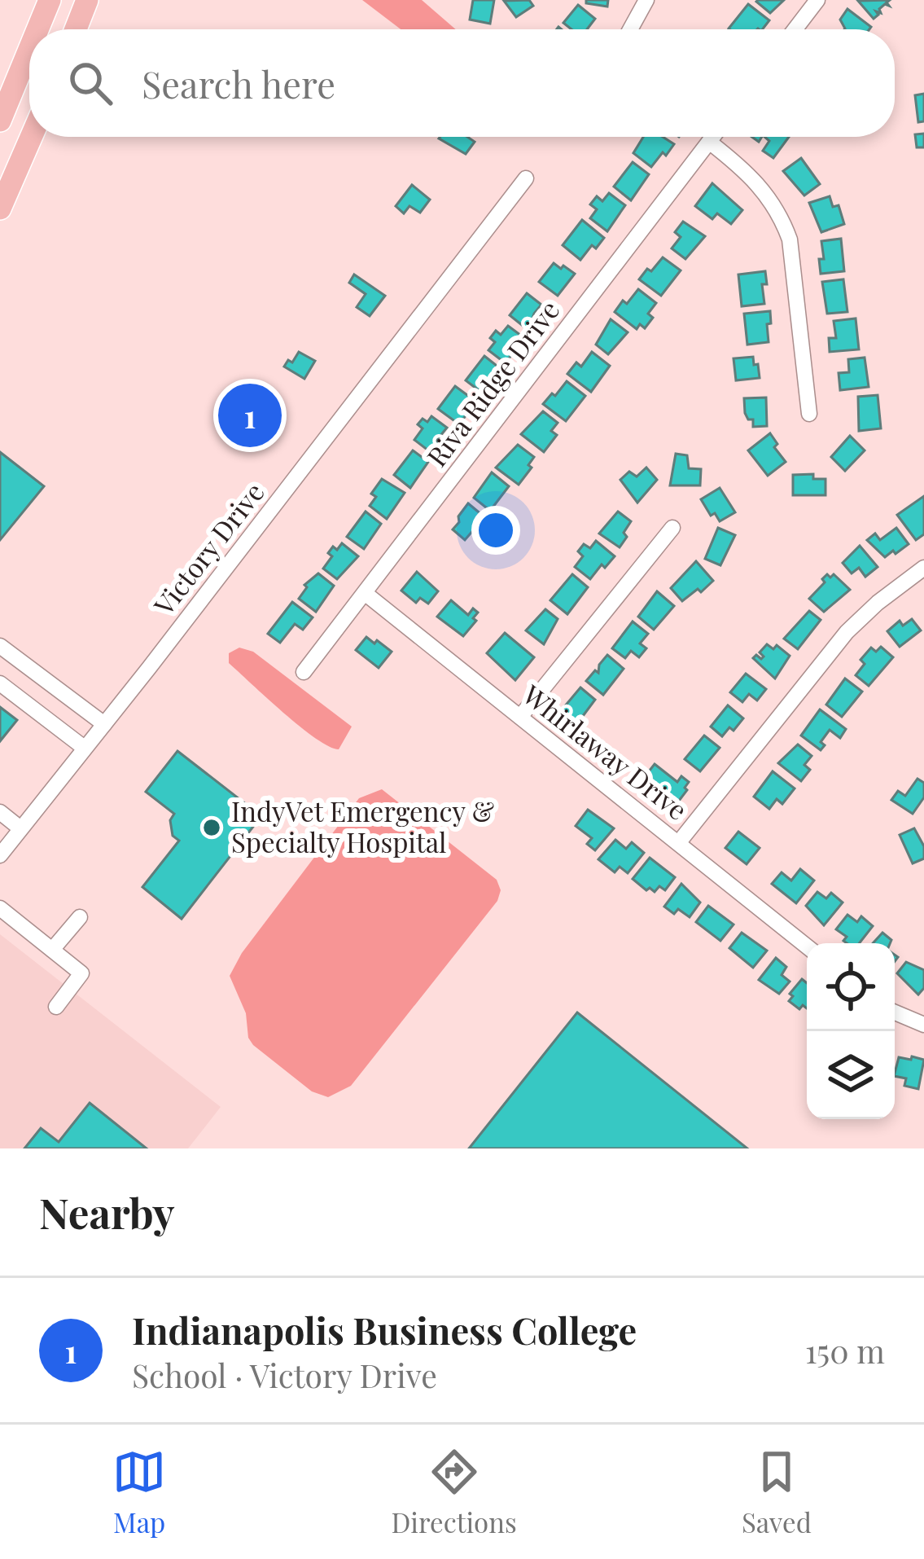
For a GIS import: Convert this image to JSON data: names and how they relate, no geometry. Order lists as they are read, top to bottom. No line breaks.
{"streets":{"street":["Riva Ridge Drive","Victory Drive","Whirlaway Drive"]},"crossings":[["Riva Ridge Drive","Whirlaway Drive"]],"places":["IndyVet Emergency & Specialty Hospital"],"page":{"search":"Search here","pins":"1","heading":"Nearby","list":[{"mark":"1","name":"Indianapolis Business College","note":"School · Victory Drive","value":"150 m"}],"nav":["Map","Directions","Saved"]}}
